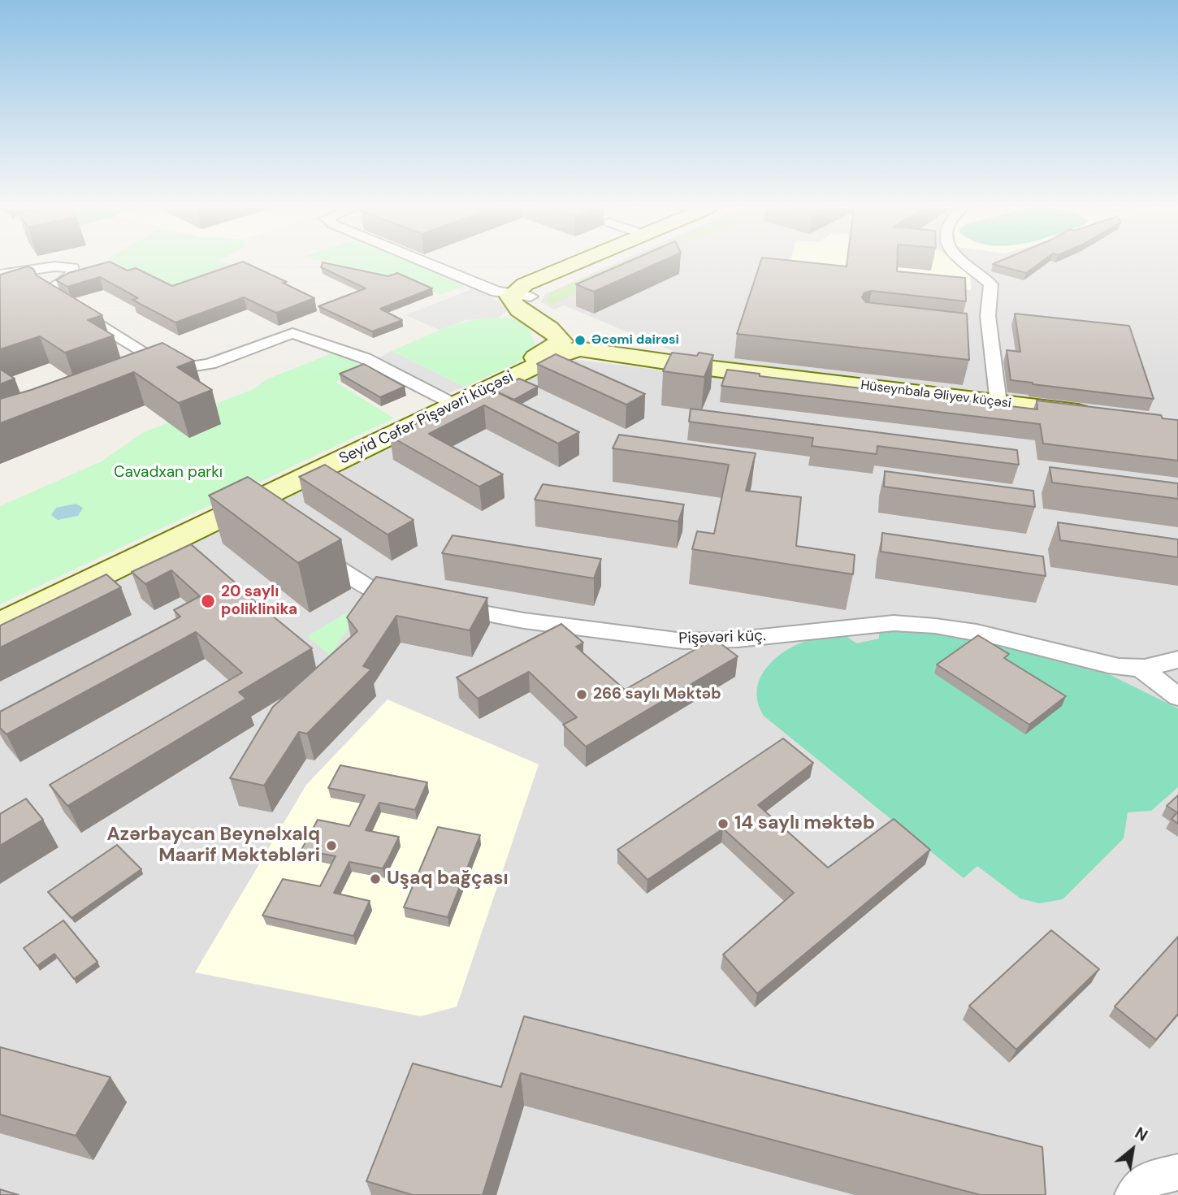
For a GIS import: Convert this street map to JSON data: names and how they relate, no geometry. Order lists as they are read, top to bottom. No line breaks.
{"streets":{"street":["Hüseynbala Əliyev küçəsi","Seyid Cəfər Pişəvəri küçəsi","Pişəvəri küç."]},"crossings":[["Hüseynbala Əliyev küçəsi","Seyid Cəfər Pişəvəri küçəsi"]],"parks":["Cavadxan parkı"],"places":["Əcəmi dairəsi","20 saylı poliklinika","266 saylı Məktəb","14 saylı məktəb","Azərbaycan Beynəlxalq Maarif Məktəbləri","Uşaq bağçası"],"north":"top right"}
